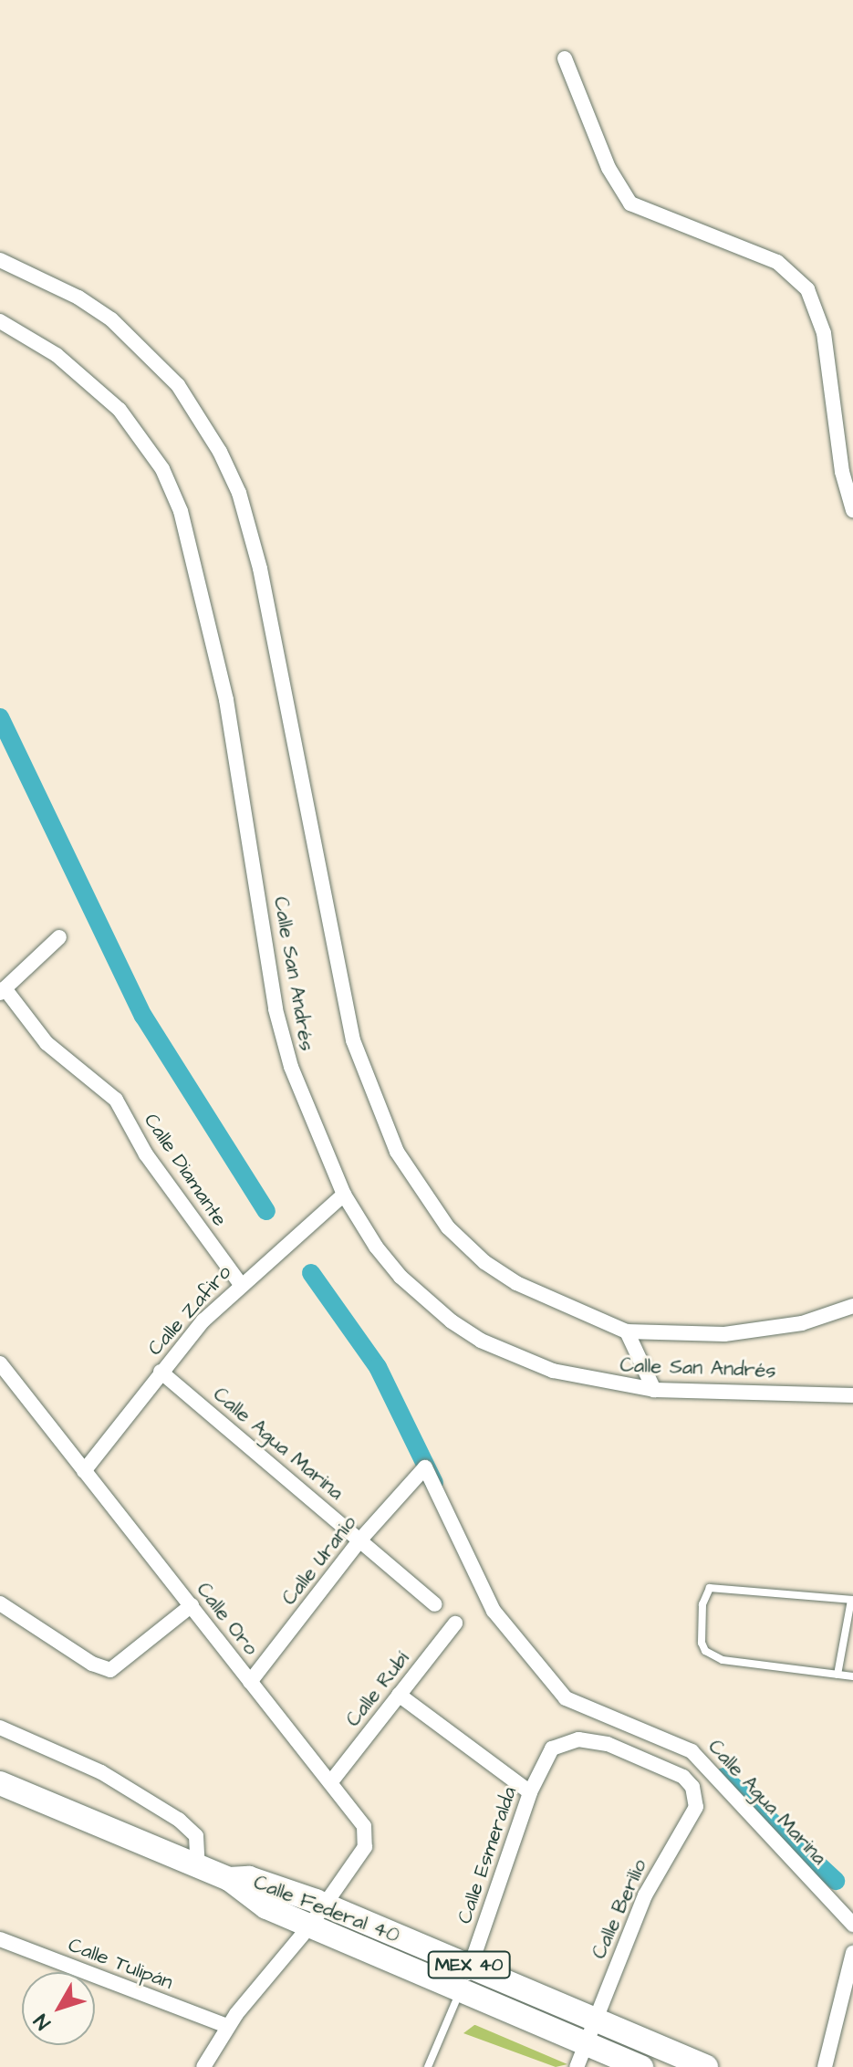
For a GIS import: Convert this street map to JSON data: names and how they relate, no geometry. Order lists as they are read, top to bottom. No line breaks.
{"streets":{"main road":["Calle Federal 40","MEX 40"],"street":["Calle San Andrés","Calle Diamante","Calle Zafiro","Calle Agua Marina","Calle Uranio","Calle Oro","Calle Rubí","Calle Esmeralda","Calle Berilio","Calle Tulipán"]},"crossings":[["Calle San Andrés","Calle Zafiro"],["Calle Diamante","Calle Zafiro"],["Calle Zafiro","Calle Agua Marina"],["Calle Zafiro","Calle Oro"],["Calle Agua Marina","Calle Uranio"],["Calle Uranio","Calle Oro"],["Calle Oro","Calle Rubí"],["Calle Oro","Calle Federal 40"],["Calle Esmeralda","Calle Federal 40"],["Calle Esmeralda","Calle Berilio"],["Calle Federal 40","Calle Berilio"]],"north":"bottom left"}
